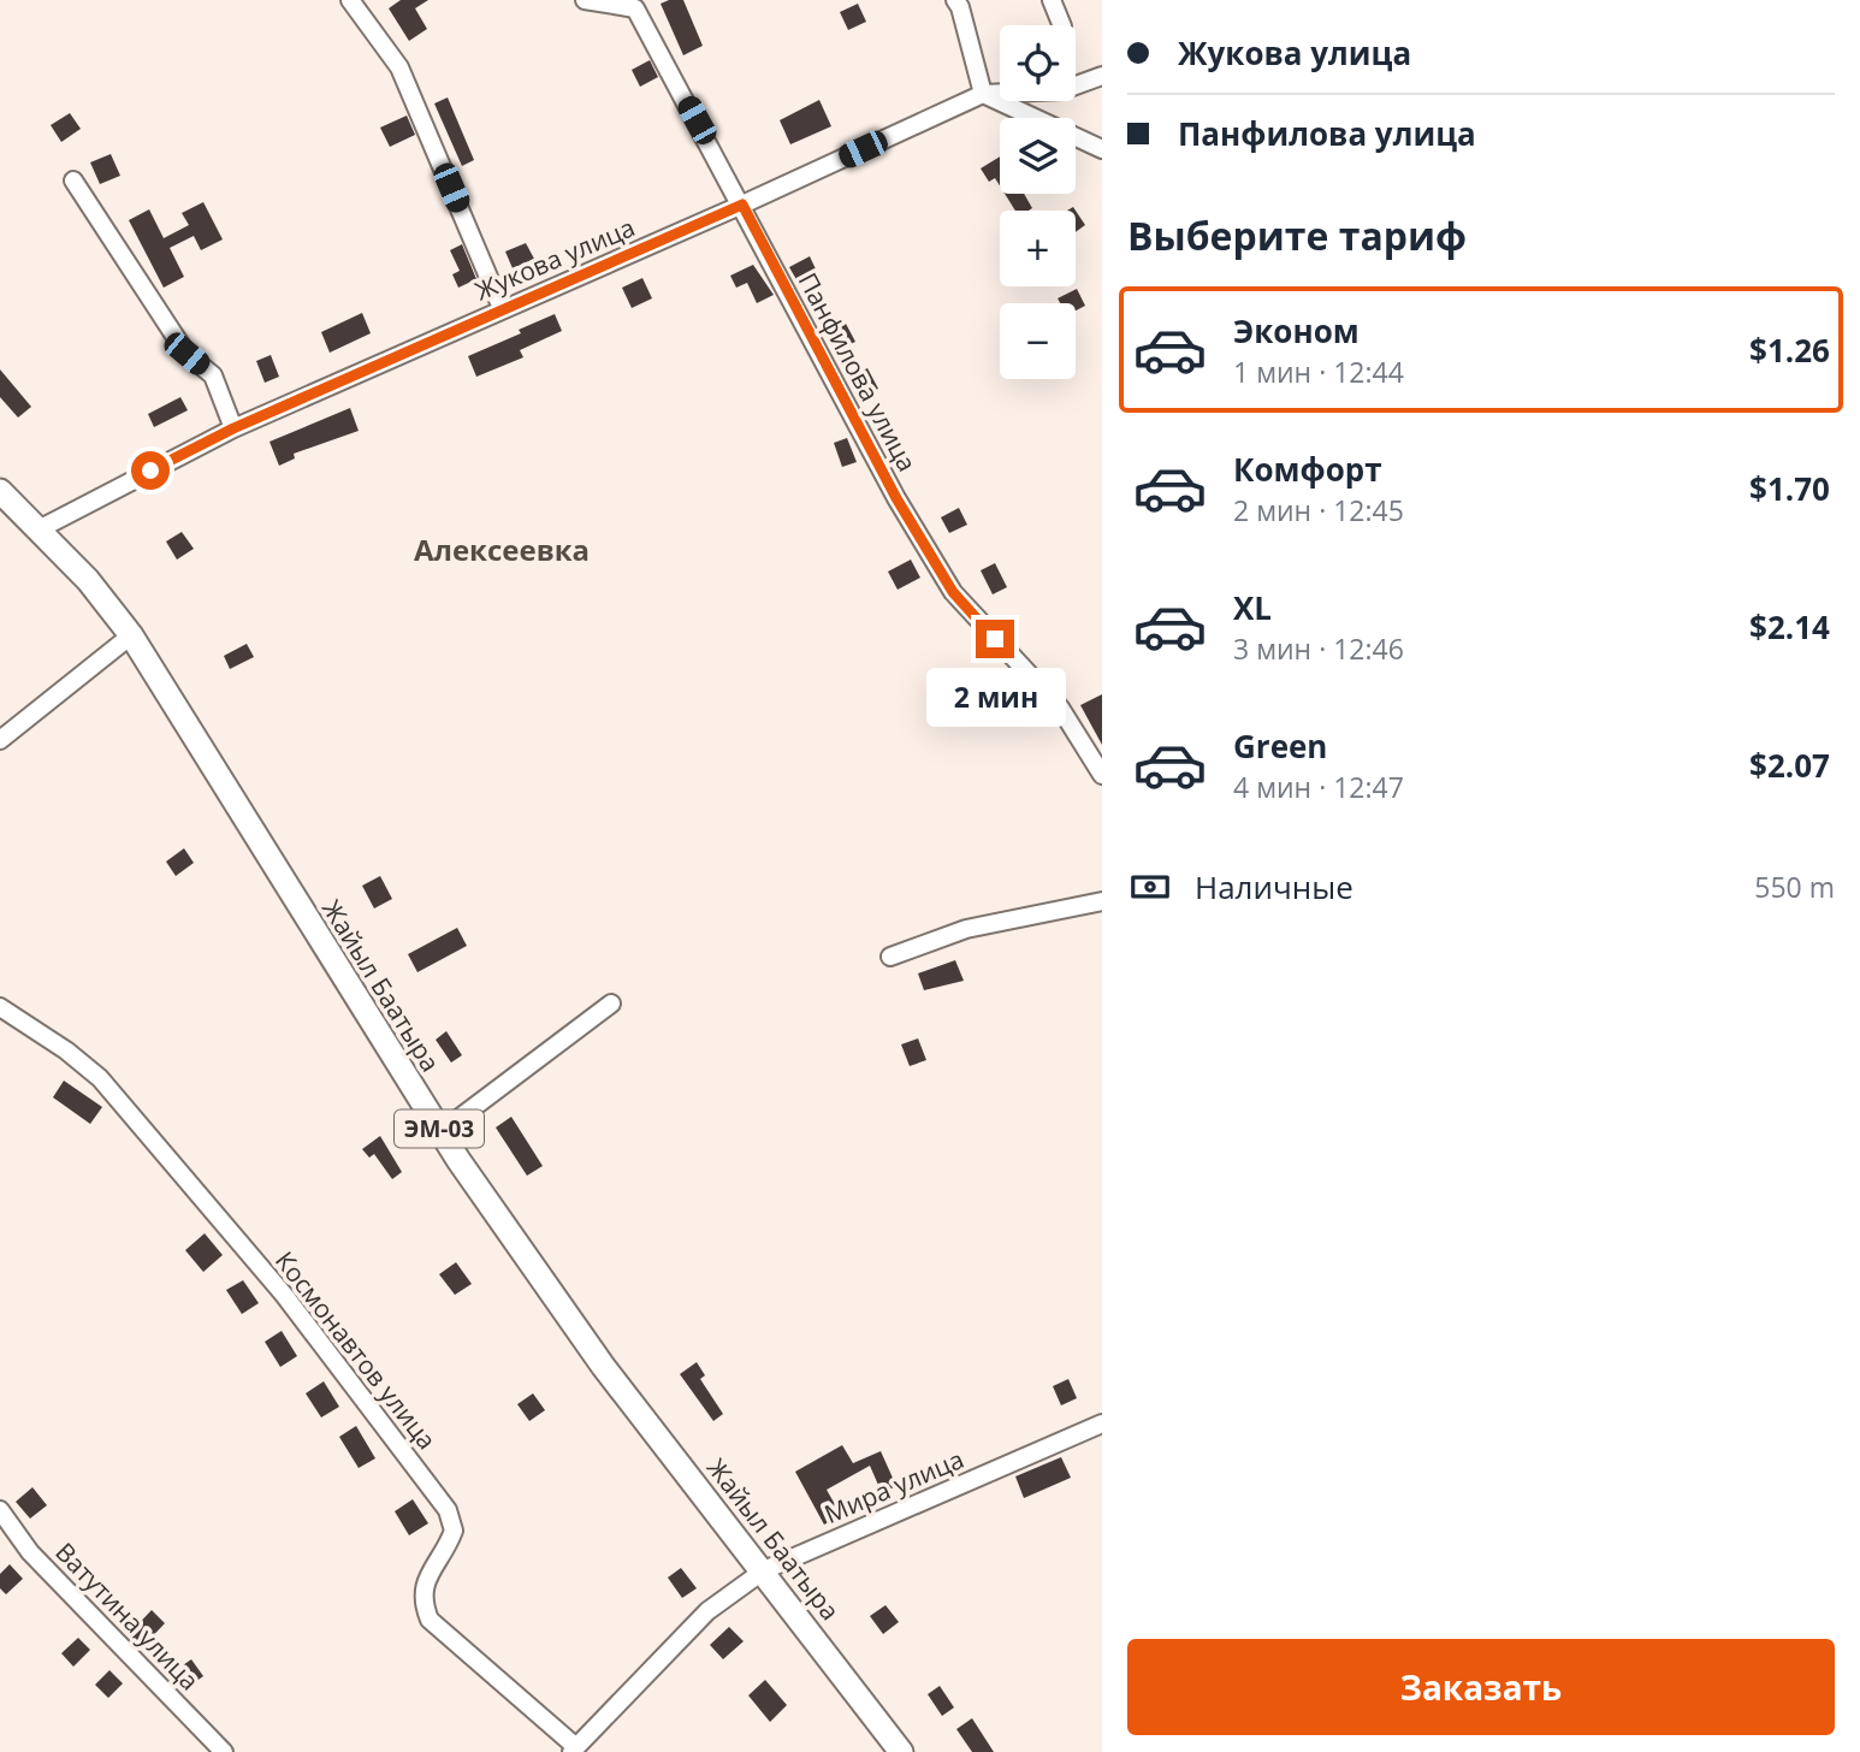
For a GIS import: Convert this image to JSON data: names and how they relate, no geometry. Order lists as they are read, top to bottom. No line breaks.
{"streets":{"highway":["Жайыл Баатыра","ЭМ-03"],"street":["Жукова улица","Панфилова улица","Космонавтов улица","Мира улица","Ватутина улица"]},"crossings":[["Жукова улица","Панфилова улица"],["Жукова улица","Жайыл Баатыра"],["Жайыл Баатыра","Мира улица"],["Космонавтов улица","Мира улица"]],"districts":["Алексеевка"],"page":{"banner":["Жукова улица","Панфилова улица"],"map_buttons":["+","−"],"heading":"Выберите тариф","list":[{"name":"Эконом","note":"1 мин · 12:44","value":"$1.26"},{"name":"Комфорт","note":"2 мин · 12:45","value":"$1.70"},{"name":"XL","note":"3 мин · 12:46","value":"$2.14"},{"name":"Green","note":"4 мин · 12:47","value":"$2.07"}],"bubble":"2 мин","pay":["Наличные","550 m"],"buttons":"Заказать"}}
